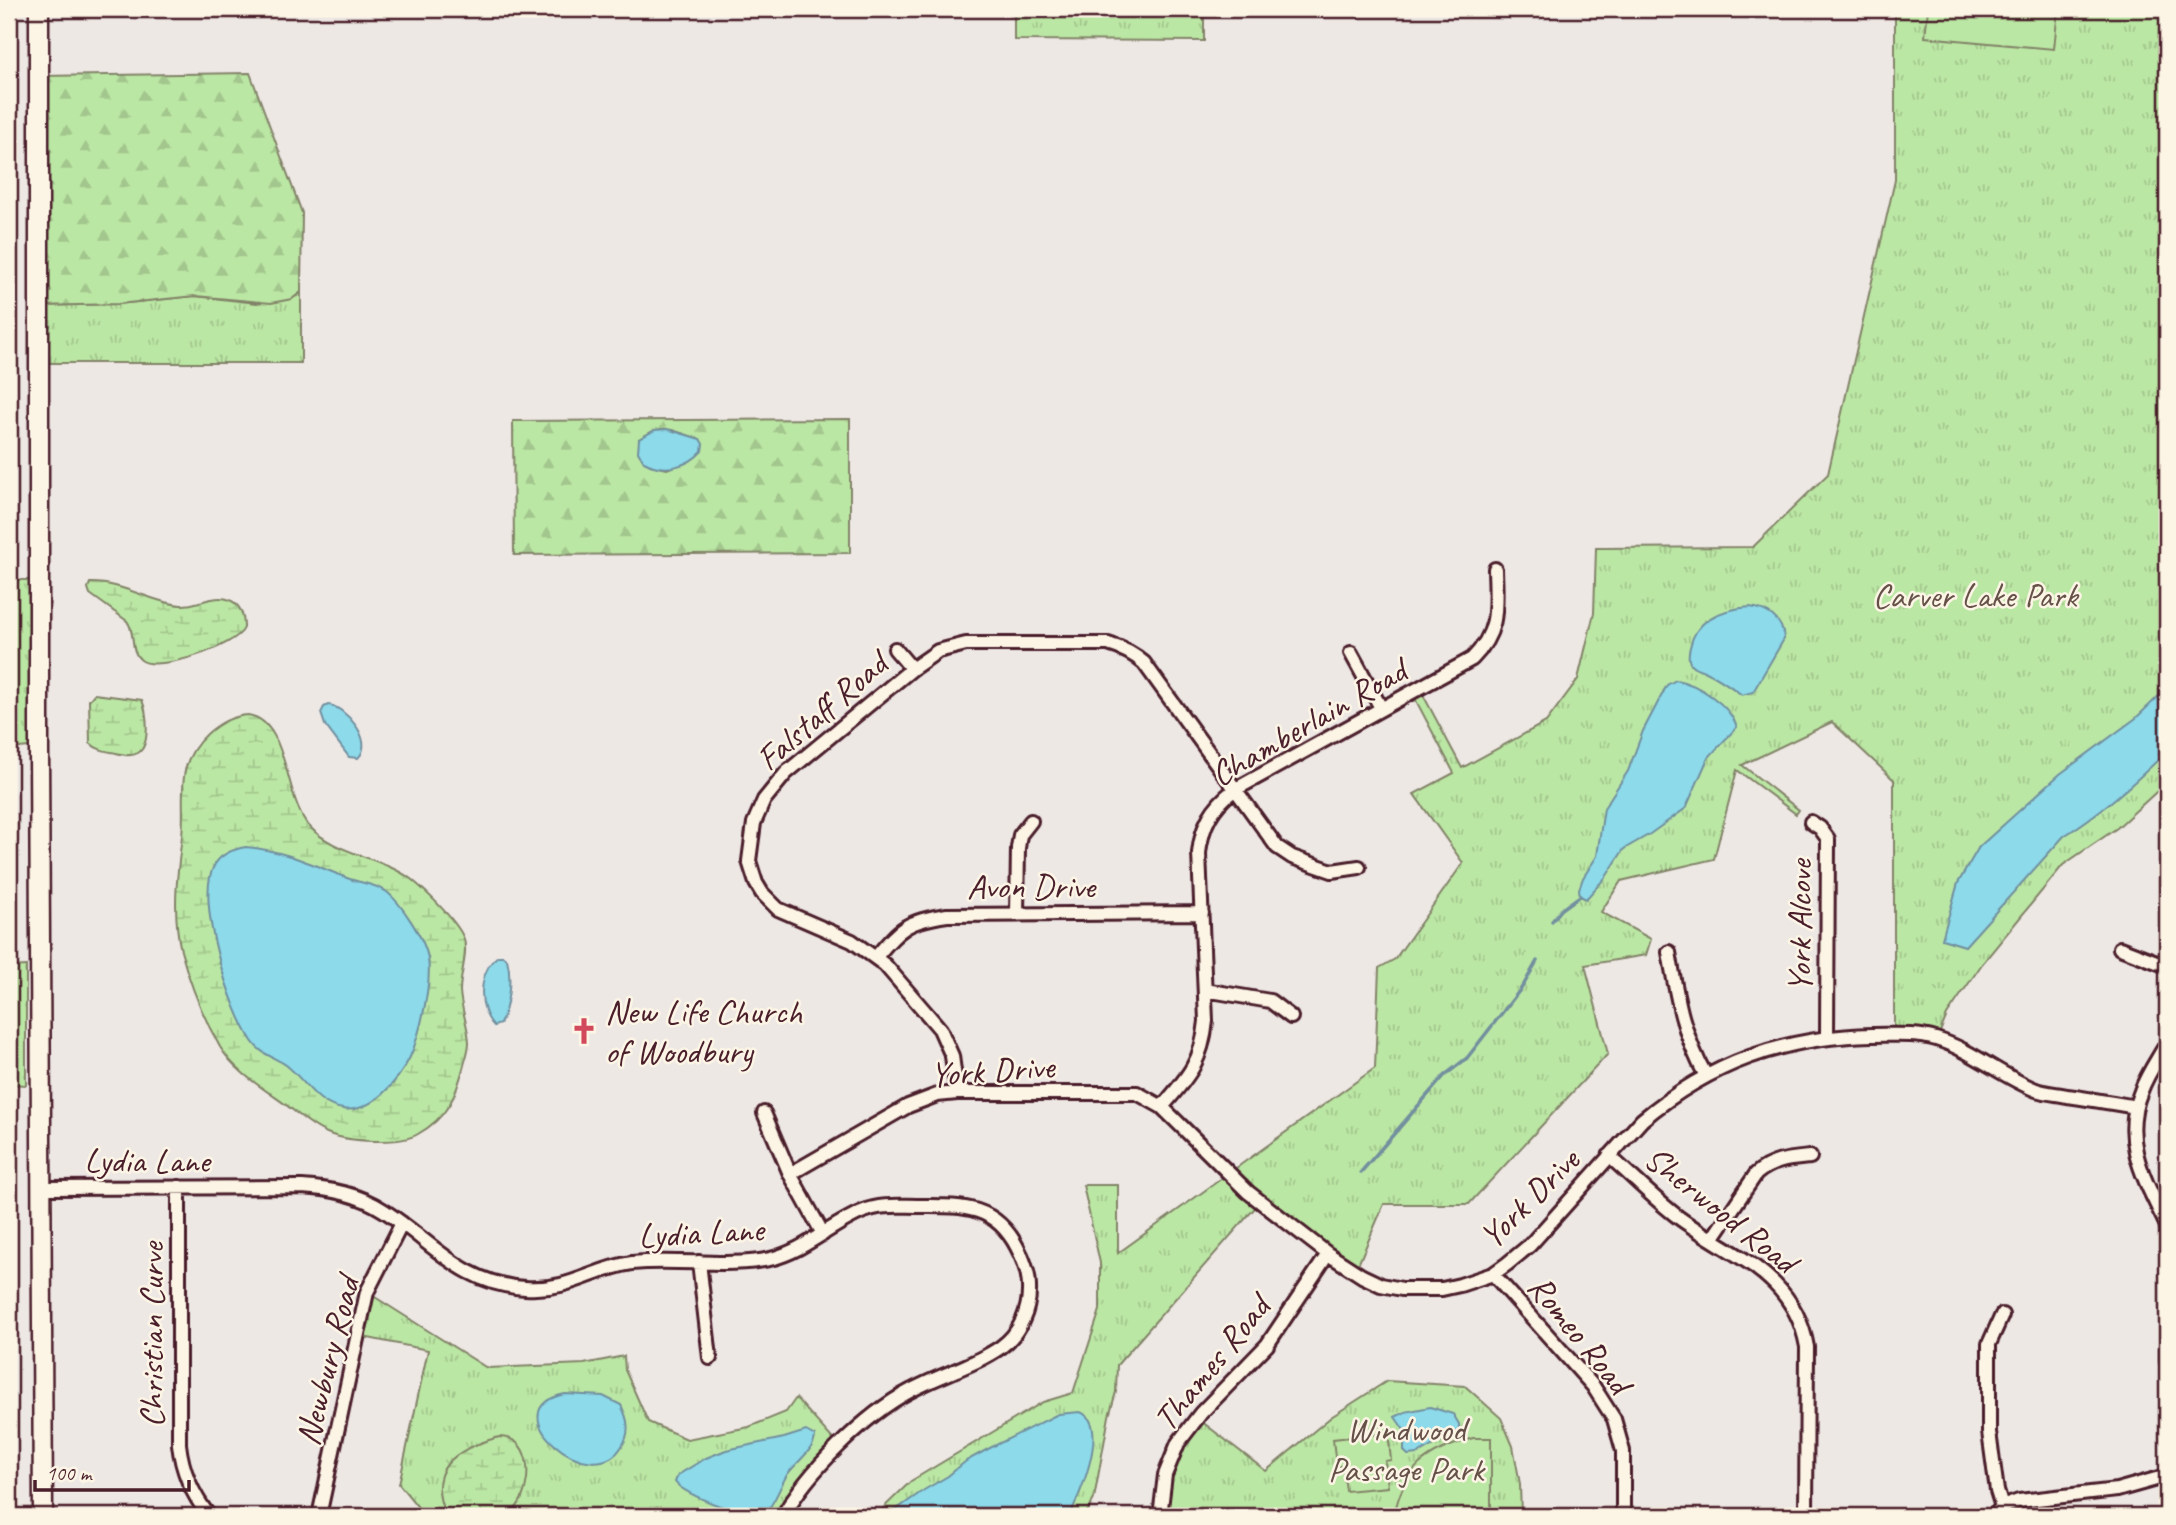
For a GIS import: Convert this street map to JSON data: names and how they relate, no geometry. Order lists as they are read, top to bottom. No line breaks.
{"streets":{"street":["Falstaff Road","Chamberlain Road","Avon Drive","York Alcove","York Drive","Lydia Lane","Sherwood Road","Romeo Road","Christian Curve","Newbury Road","Thames Road"]},"crossings":[["Falstaff Road","Chamberlain Road"],["Falstaff Road","Avon Drive"],["Falstaff Road","York Drive"],["Chamberlain Road","Avon Drive"],["Chamberlain Road","York Drive"],["York Alcove","York Drive"],["York Drive","Sherwood Road"],["York Drive","Romeo Road"],["York Drive","Thames Road"],["Lydia Lane","Christian Curve"],["Lydia Lane","Newbury Road"]],"parks":["Carver Lake Park","Windwood Passage Park"],"places":{"church":["New Life Church of Woodbury"]},"scale_bar":"100 m"}
